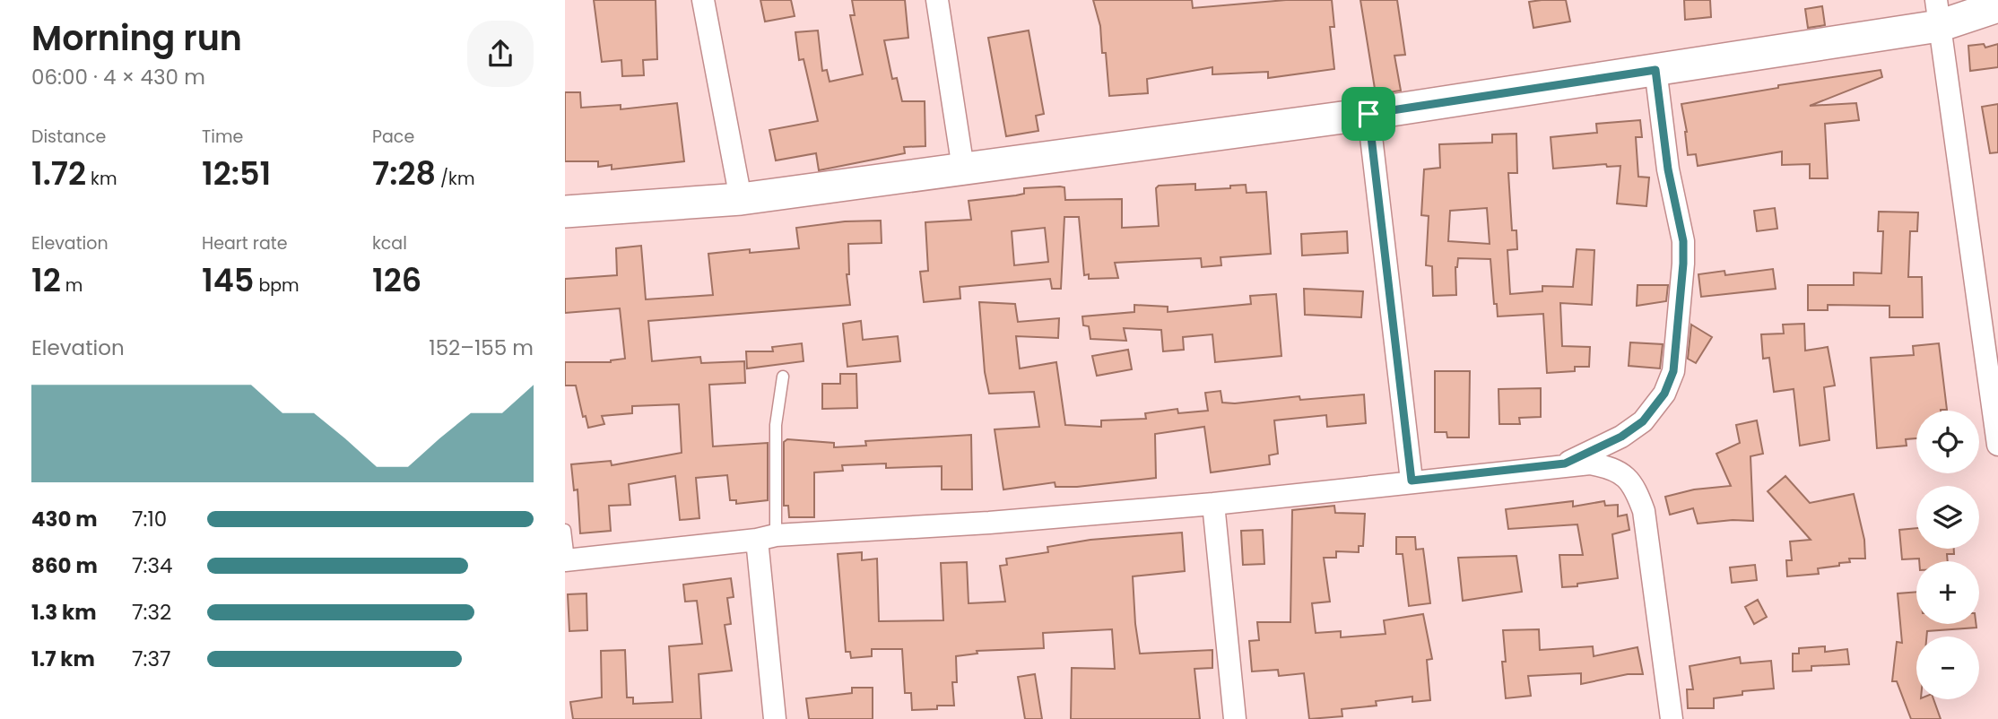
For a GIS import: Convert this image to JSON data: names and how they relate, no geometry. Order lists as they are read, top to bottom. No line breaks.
{"page":{"heading":["Morning run","06:00 · 4 × 430 m"],"stats":[["Distance","1.72 km"],["Time","12:51"],["Pace","7:28 /km"],["Elevation","12 m"],["Heart rate","145 bpm"],["kcal","126"]],"chart":["Elevation","152–155 m"],"map_buttons":["+","−"],"list":[{"name":"430 m","note":"7:10"},{"name":"860 m","note":"7:34"},{"name":"1.3 km","note":"7:32"},{"name":"1.7 km","note":"7:37"}]}}
